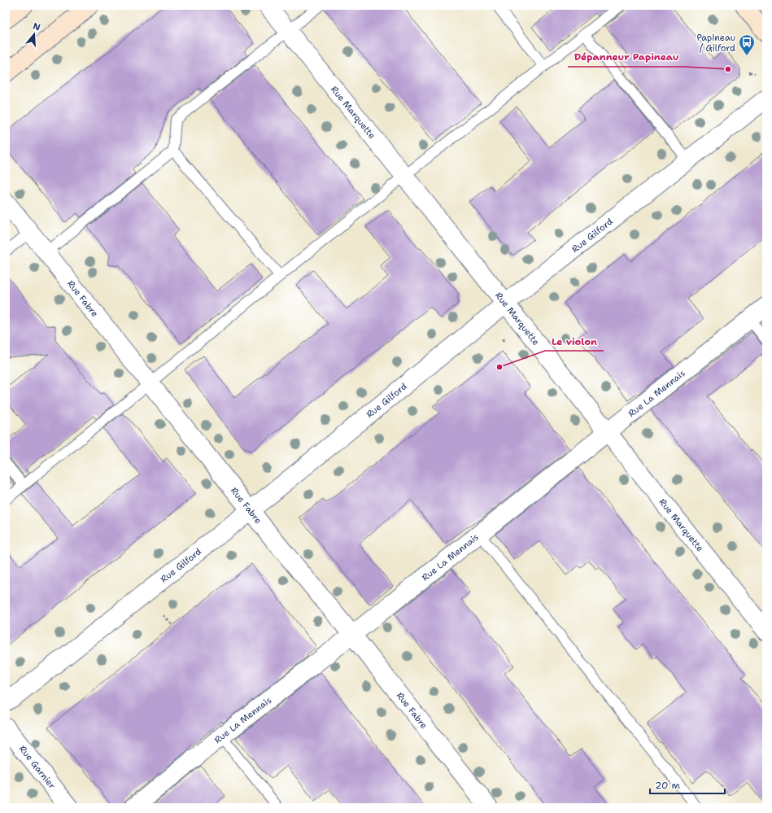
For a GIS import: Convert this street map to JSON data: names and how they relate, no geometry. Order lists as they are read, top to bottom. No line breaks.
{"streets":{"street":["Rue Marquette","Rue Gilford","Rue Fabre","Rue La Mennais","Rue Garnier"]},"crossings":[["Rue Marquette","Rue Gilford"],["Rue Marquette","Rue La Mennais"],["Rue Gilford","Rue Fabre"],["Rue Fabre","Rue La Mennais"]],"places":{"bus stop":["Papineau / Gilford"],"other":["Dépanneur Papineau","Le violon"]},"scale_bar":"20 m","north":"top"}
